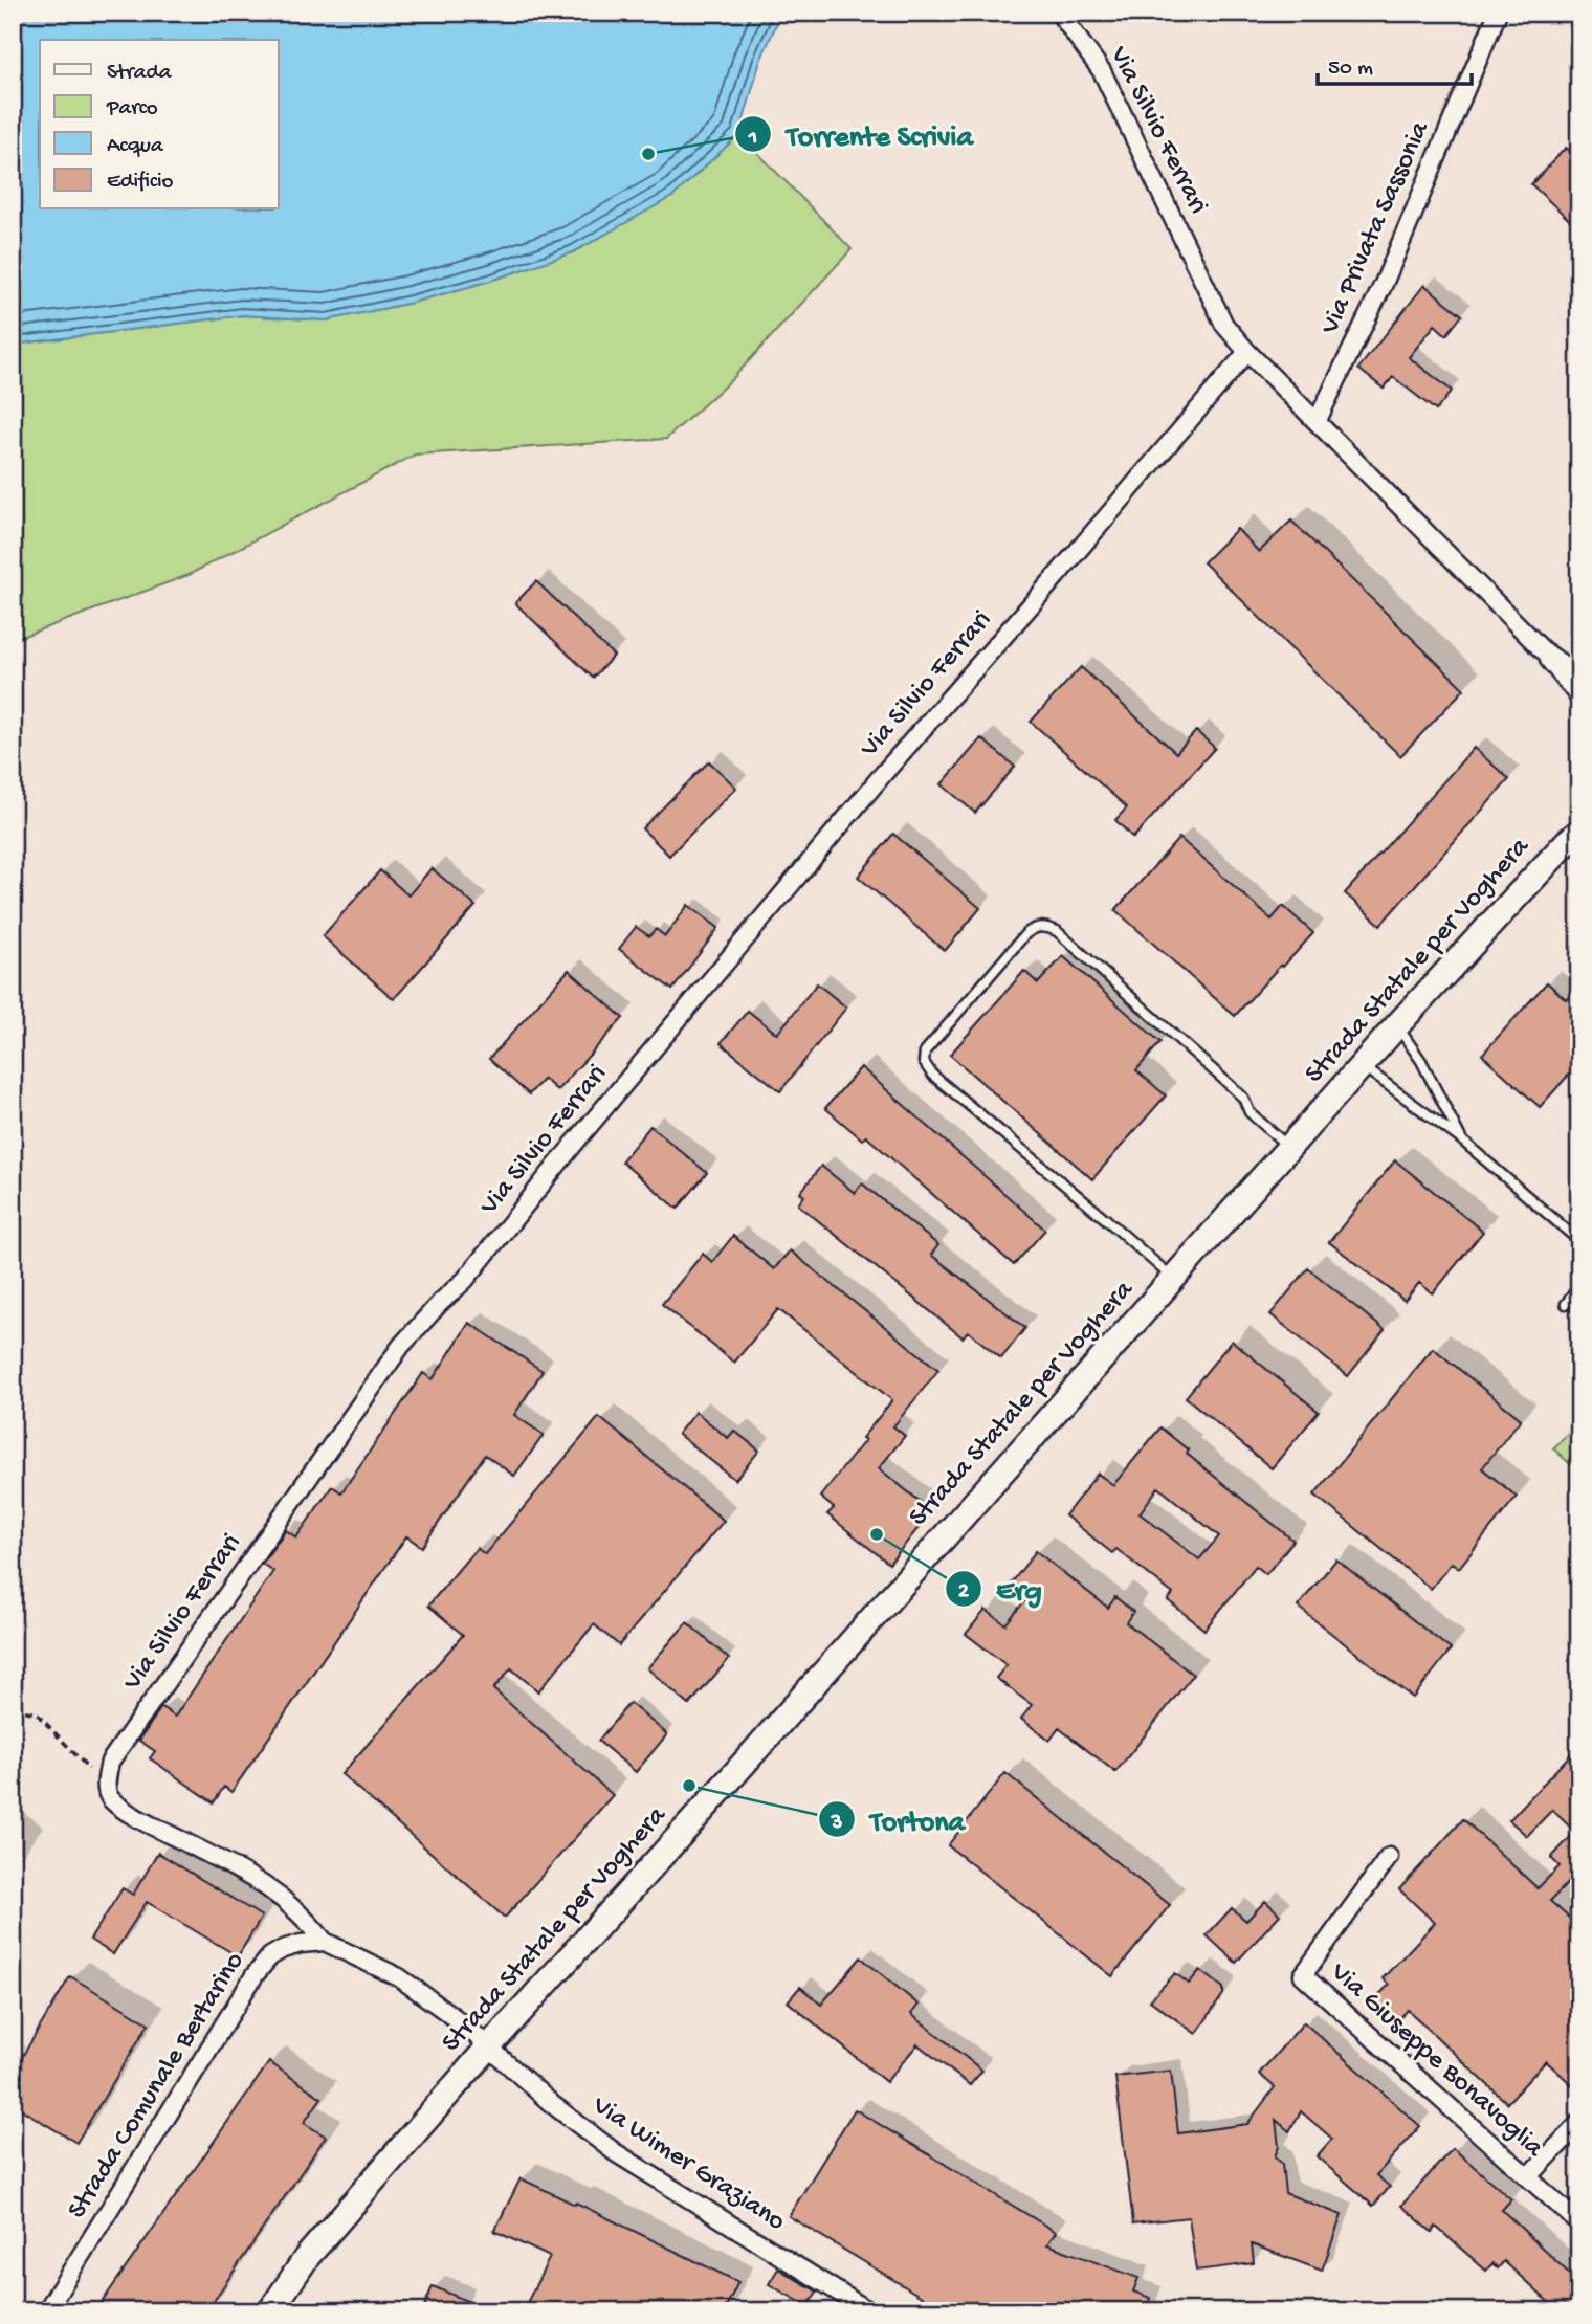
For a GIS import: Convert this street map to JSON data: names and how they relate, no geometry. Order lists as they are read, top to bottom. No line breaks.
{"streets":{"main road":["Strada Statale per Voghera"],"street":["Via Silvio Ferrari","Via Privata Sassonia","Via Giuseppe Bonavoglia","Strada Comunale Bertarino","Via Wimer Graziano"]},"crossings":[["Via Silvio Ferrari","Via Privata Sassonia"],["Strada Statale per Voghera","Via Wimer Graziano"]],"places":["Torrente Scrivia","Erg","Tortona"],"legend":["Strada","Parco","Acqua","Edificio"],"scale_bar":"50 m"}
